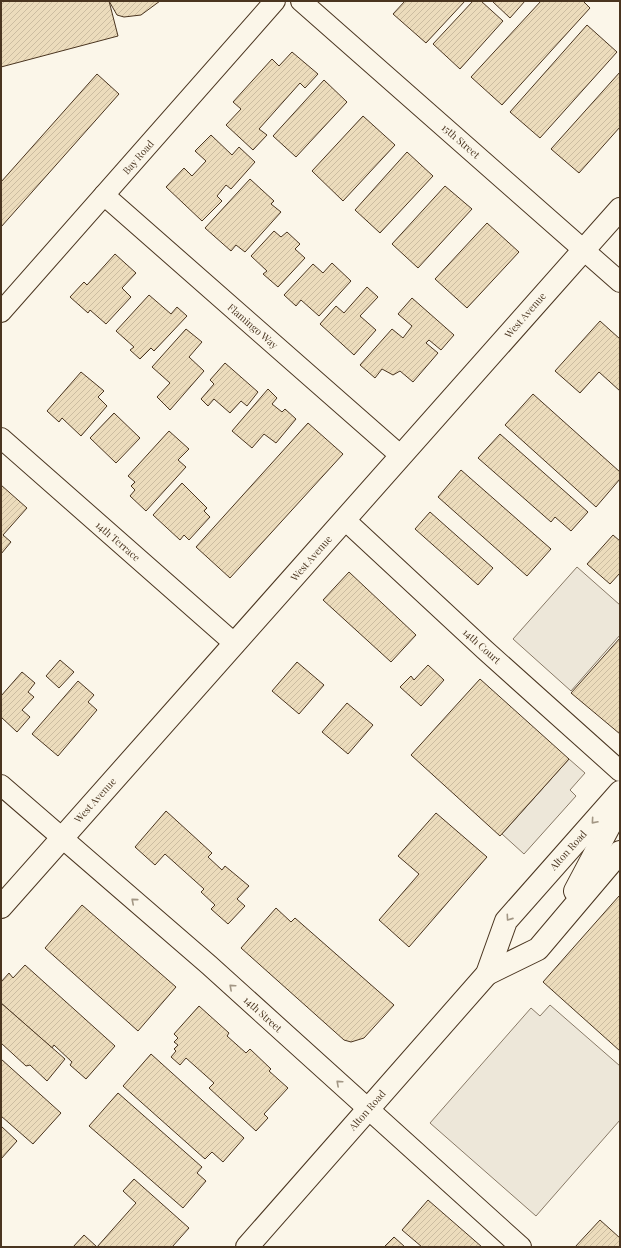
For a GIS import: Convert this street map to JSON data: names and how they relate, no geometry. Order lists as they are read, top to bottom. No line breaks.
{"streets":{"main road":["West Avenue","Alton Road"],"street":["15th Street","Bay Road","Flamingo Way","14th Terrace","14th Court","14th Street"]},"crossings":[["15th Street","West Avenue"],["Bay Road","Flamingo Way"],["West Avenue","Flamingo Way"],["West Avenue","14th Terrace"],["West Avenue","14th Court"],["West Avenue","14th Street"],["Alton Road","14th Street"]],"one_way":["14th Street"]}
